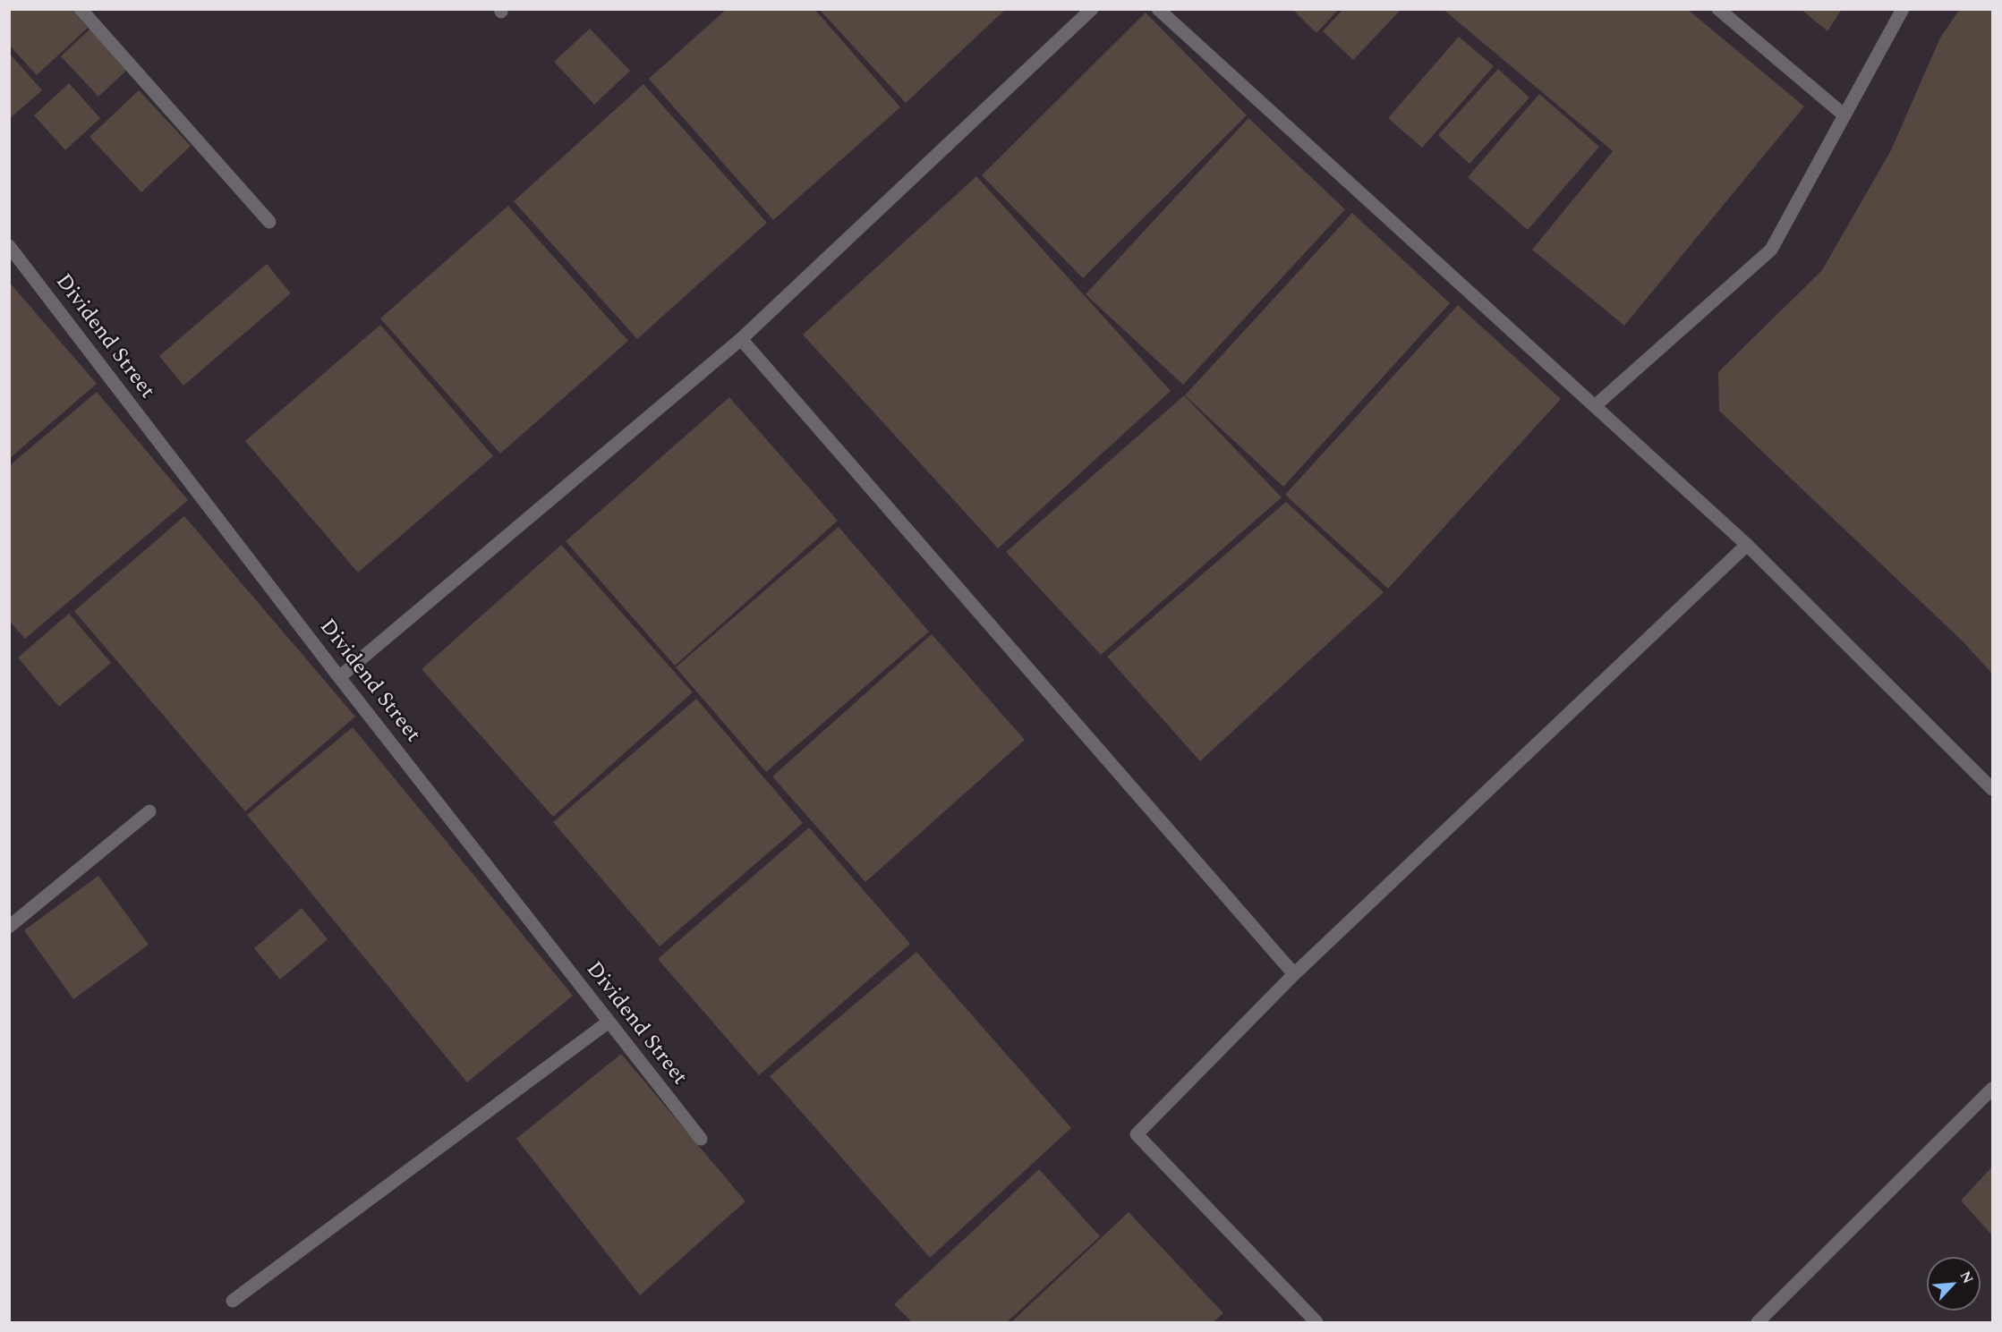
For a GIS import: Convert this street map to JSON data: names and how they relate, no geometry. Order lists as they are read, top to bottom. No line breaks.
{"streets":{"street":["Dividend Street"]},"north":"top right"}
